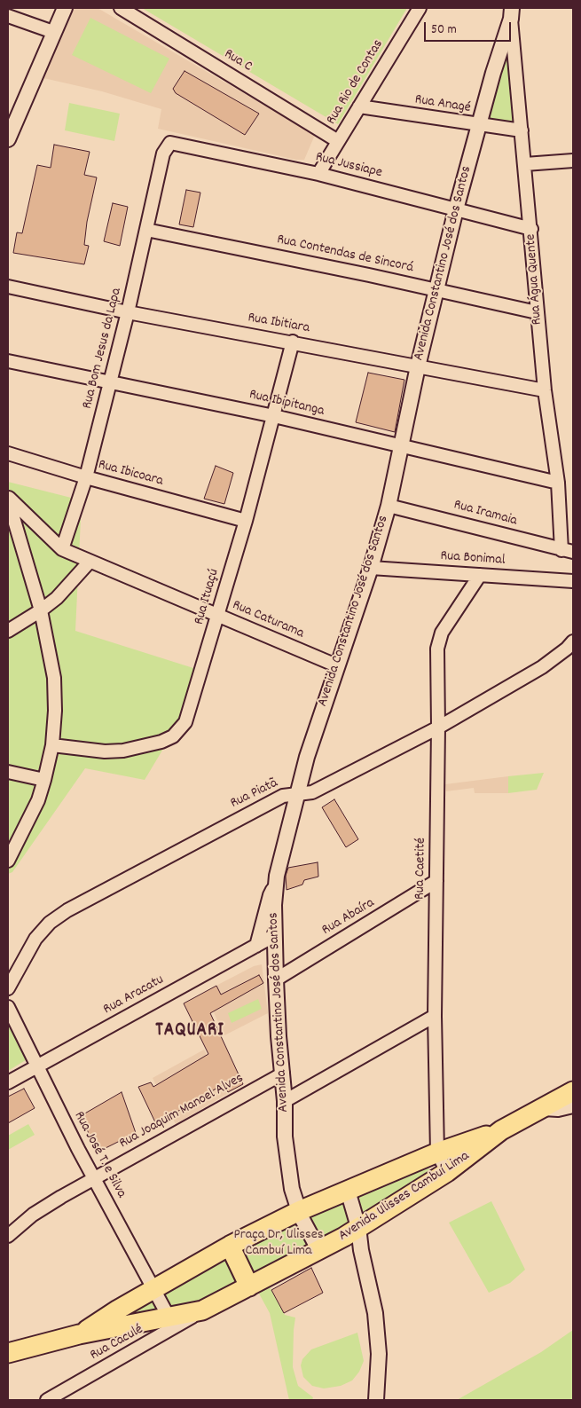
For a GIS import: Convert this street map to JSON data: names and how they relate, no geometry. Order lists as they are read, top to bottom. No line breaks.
{"streets":{"main road":["Avenida Ulisses Cambuí Lima"],"street":["Rua C","Rua Rio de Contas","Rua Anagé","Rua Jussiape","Rua Contendas de Sincorá","Avenida Constantino José dos Santos","Rua Água Quente","Rua Ibitiara","Rua Bom Jesus da Lapa","Rua Ibipitanga","Rua Ibicoara","Rua Iramaia","Rua Bonimal","Rua Ituaçú","Rua Caturama","Rua Piatã","Rua Caetité","Rua Abaíra","Rua Aracatu","Rua Joaquim Manoel Alves","Rua José T. e Silva","Rua Caculé"]},"crossings":[["Rua C","Rua Rio de Contas"],["Rua Rio de Contas","Rua Anagé"],["Rua Rio de Contas","Rua Jussiape"],["Rua Anagé","Avenida Constantino José dos Santos"],["Rua Anagé","Rua Água Quente"],["Rua Jussiape","Avenida Constantino José dos Santos"],["Rua Jussiape","Rua Água Quente"],["Rua Jussiape","Rua Bom Jesus da Lapa"],["Rua Contendas de Sincorá","Avenida Constantino José dos Santos"],["Rua Contendas de Sincorá","Rua Água Quente"],["Rua Contendas de Sincorá","Rua Bom Jesus da Lapa"],["Avenida Constantino José dos Santos","Rua Água Quente"],["Avenida Constantino José dos Santos","Rua Ibitiara"],["Avenida Constantino José dos Santos","Rua Ibipitanga"],["Avenida Constantino José dos Santos","Rua Iramaia"],["Avenida Constantino José dos Santos","Rua Bonimal"],["Avenida Constantino José dos Santos","Rua Caturama"],["Avenida Constantino José dos Santos","Rua Piatã"],["Avenida Constantino José dos Santos","Rua Abaíra"],["Avenida Constantino José dos Santos","Rua Aracatu"],["Avenida Constantino José dos Santos","Rua Joaquim Manoel Alves"],["Avenida Constantino José dos Santos","Avenida Ulisses Cambuí Lima"],["Rua Água Quente","Rua Ibitiara"],["Rua Água Quente","Rua Ibipitanga"],["Rua Água Quente","Rua Iramaia"],["Rua Ibitiara","Rua Bom Jesus da Lapa"],["Rua Ibitiara","Rua Ituaçú"],["Rua Bom Jesus da Lapa","Rua Ibipitanga"],["Rua Bom Jesus da Lapa","Rua Ibicoara"],["Rua Bom Jesus da Lapa","Rua Caturama"],["Rua Ibipitanga","Rua Ituaçú"],["Rua Ibicoara","Rua Ituaçú"],["Rua Bonimal","Rua Caetité"],["Rua Ituaçú","Rua Caturama"],["Rua Piatã","Rua Caetité"],["Rua Caetité","Rua Abaíra"],["Rua Caetité","Avenida Ulisses Cambuí Lima"],["Rua Aracatu","Rua José T. e Silva"],["Rua Joaquim Manoel Alves","Rua José T. e Silva"],["Rua José T. e Silva","Avenida Ulisses Cambuí Lima"],["Avenida Ulisses Cambuí Lima","Rua Caculé"]],"districts":["TAQUARI"],"parks":["Praça Dr, Ulisses Cambuí Lima"],"scale_bar":"50 m"}
